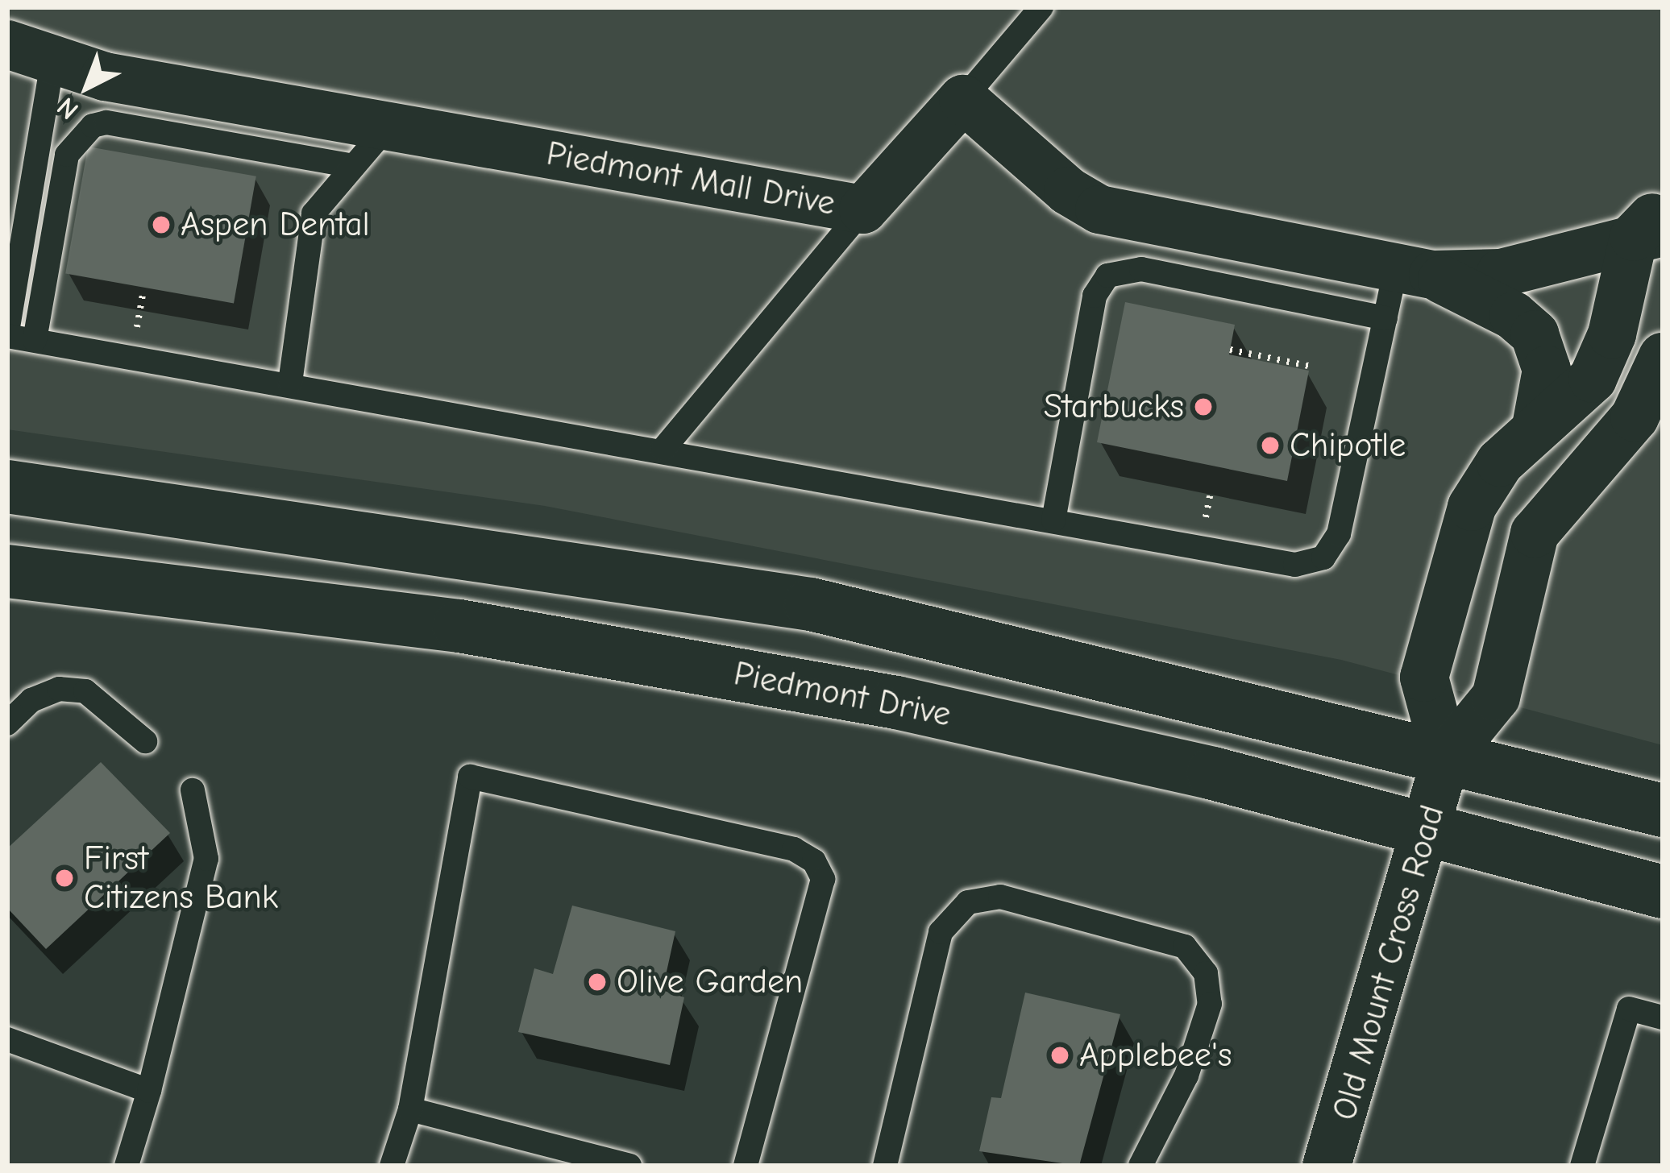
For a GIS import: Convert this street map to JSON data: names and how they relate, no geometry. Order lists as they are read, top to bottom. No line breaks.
{"streets":{"main road":["Piedmont Drive"],"street":["Piedmont Mall Drive","Old Mount Cross Road"]},"crossings":[["Piedmont Drive","Old Mount Cross Road"]],"places":["Aspen Dental","Starbucks","Chipotle","First Citizens Bank","Olive Garden","Applebee's"],"north":"bottom left"}
